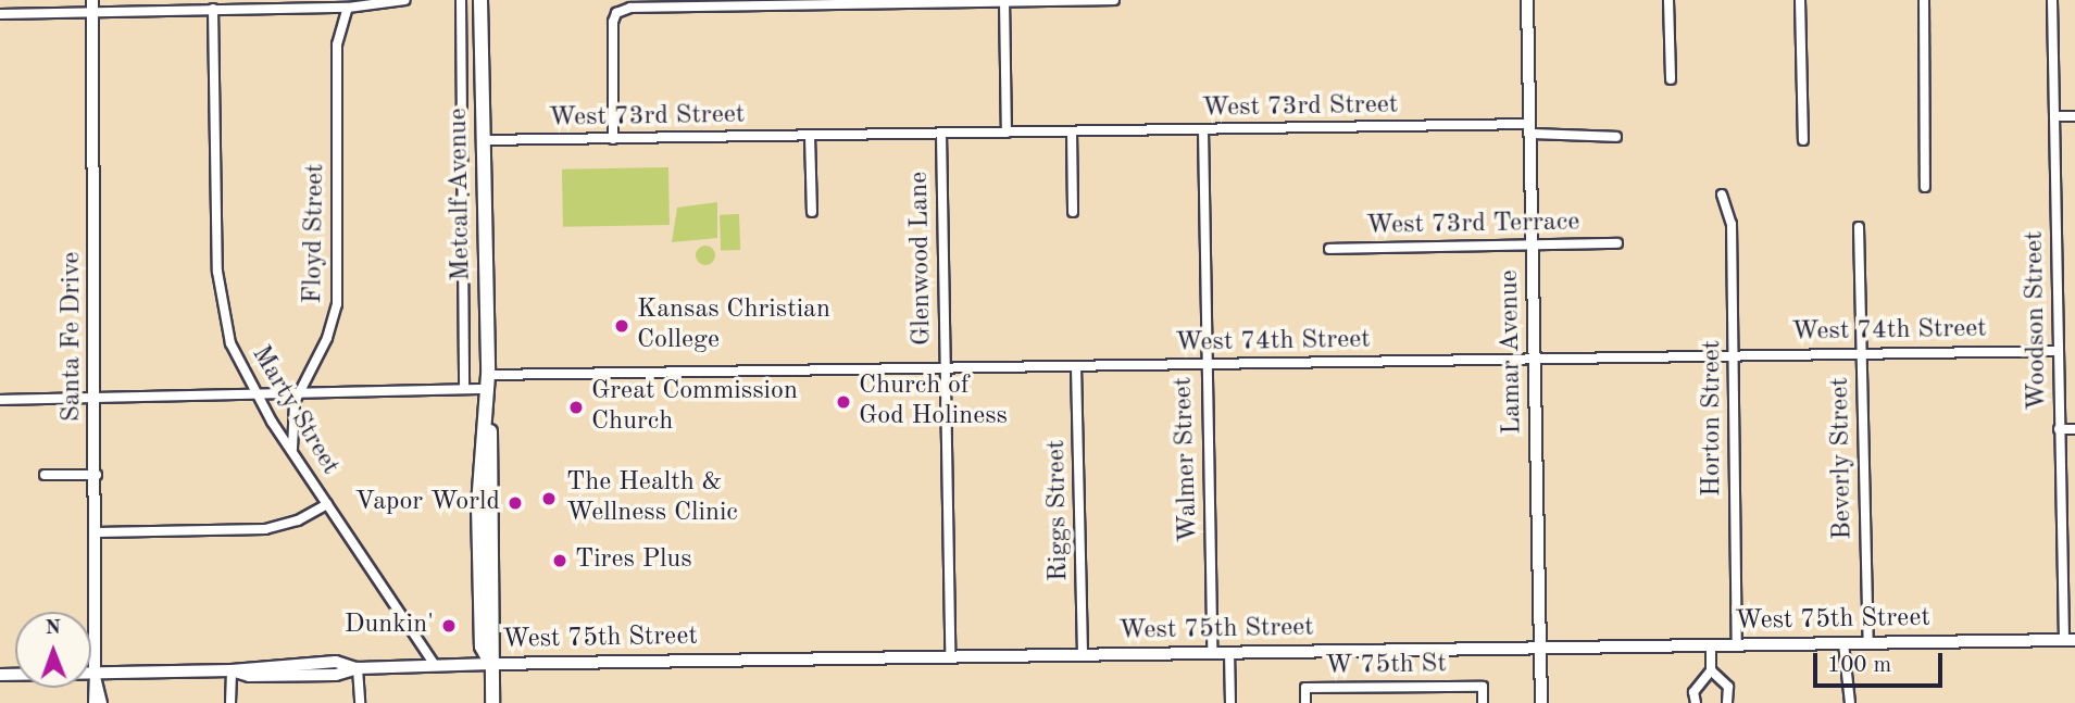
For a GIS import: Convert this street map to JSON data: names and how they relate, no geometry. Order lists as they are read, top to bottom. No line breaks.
{"streets":{"main road":["Metcalf Avenue","Santa Fe Drive","Lamar Avenue","West 75th Street"],"street":["West 73rd Street","West 73rd Terrace","Floyd Street","Glenwood Lane","Woodson Street","West 74th Street","Marty Street","Horton Street","Beverly Street","Walmer Street","Riggs Street","W 75th St"]},"crossings":[["West 73rd Street","Metcalf Avenue"],["West 73rd Street","Glenwood Lane"],["West 73rd Street","Lamar Avenue"],["West 73rd Street","Walmer Street"],["Metcalf Avenue","West 74th Street"],["Metcalf Avenue","West 75th Street"],["West 73rd Terrace","Lamar Avenue"],["Floyd Street","West 74th Street"],["Floyd Street","Marty Street"],["Glenwood Lane","West 74th Street"],["Glenwood Lane","West 75th Street"],["Woodson Street","West 74th Street"],["Woodson Street","West 75th Street"],["West 74th Street","Santa Fe Drive"],["West 74th Street","Lamar Avenue"],["West 74th Street","Marty Street"],["West 74th Street","Horton Street"],["West 74th Street","Beverly Street"],["West 74th Street","Walmer Street"],["West 74th Street","Riggs Street"],["Santa Fe Drive","West 75th Street"],["Lamar Avenue","West 75th Street"],["Marty Street","West 75th Street"],["Horton Street","West 75th Street"],["Beverly Street","West 75th Street"],["Walmer Street","West 75th Street"],["Riggs Street","West 75th Street"]],"places":["Kansas Christian College","Church of God Holiness","Great Commission Church","The Health & Wellness Clinic","Vapor World","Tires Plus","Dunkin'"],"scale_bar":"100 m","north":"top"}
